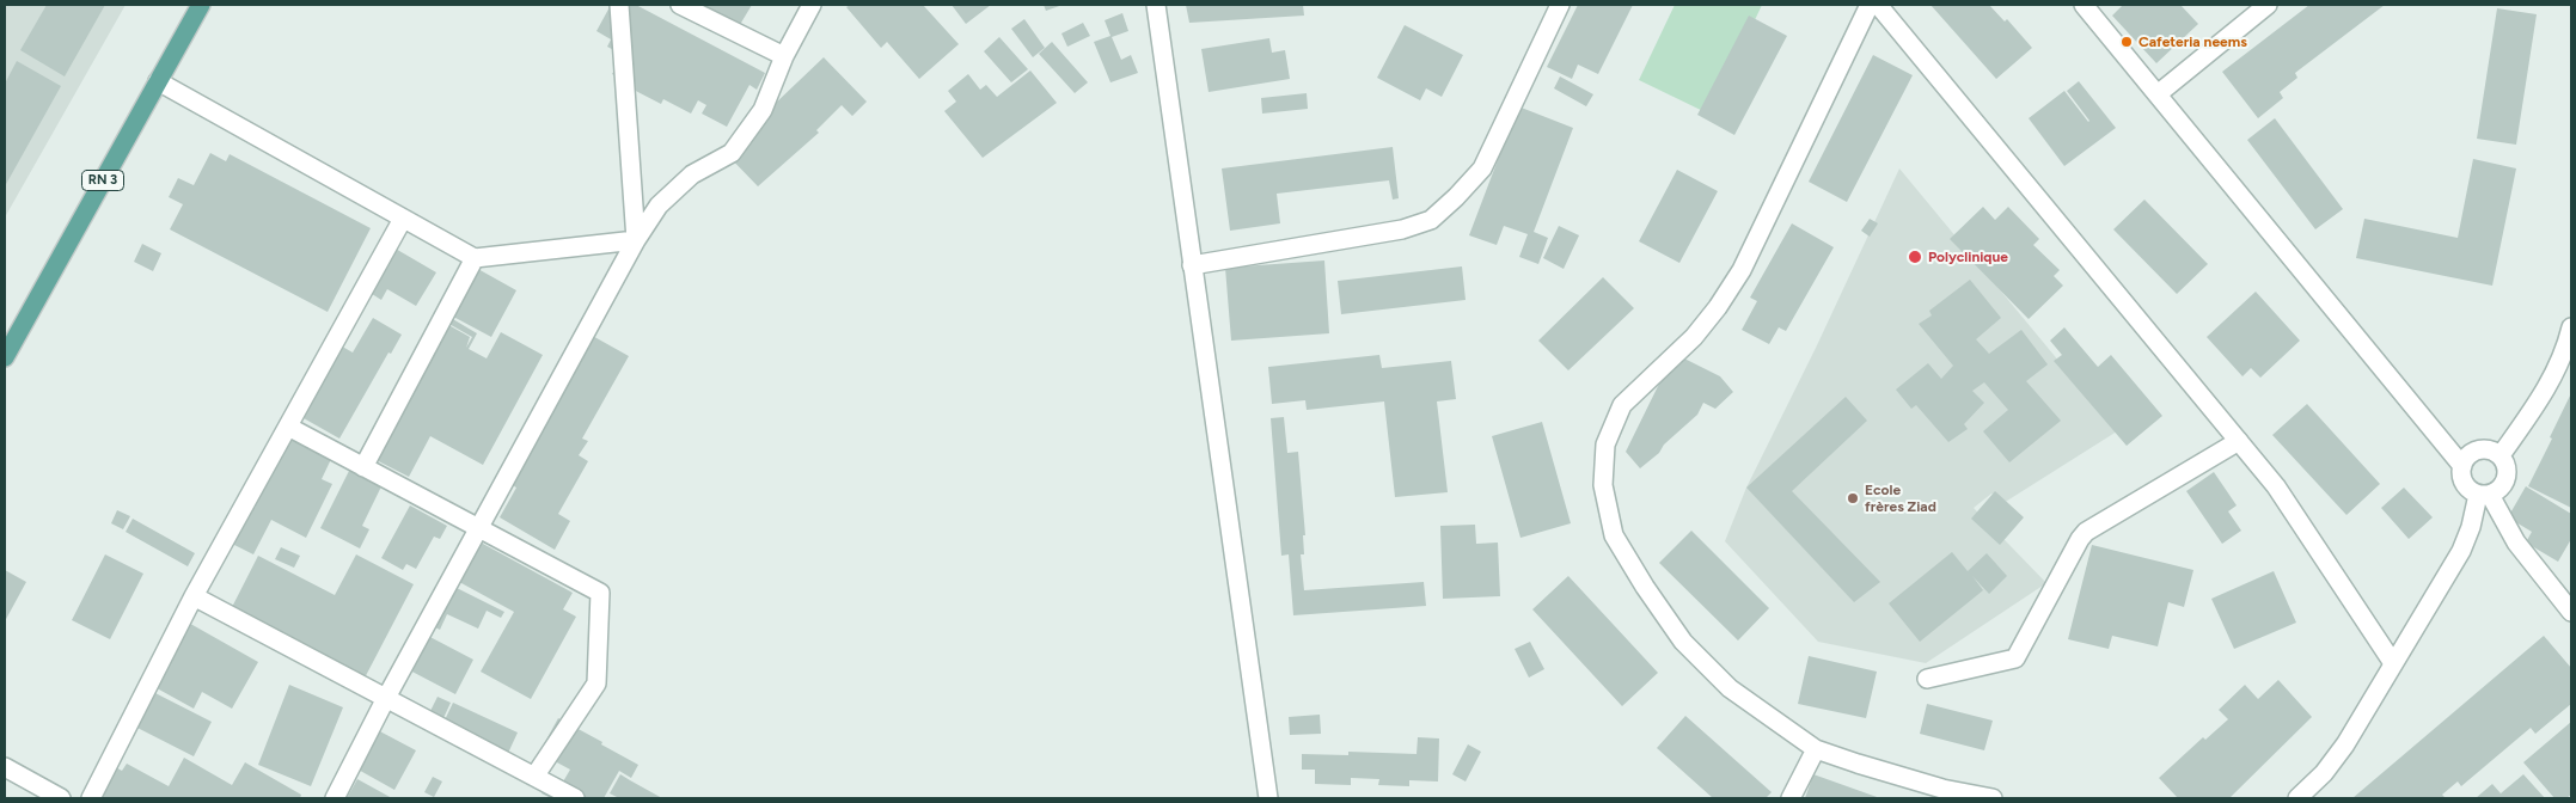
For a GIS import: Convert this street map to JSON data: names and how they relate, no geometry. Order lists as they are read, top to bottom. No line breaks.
{"streets":{"main road":["RN 3"]},"places":["Cafeteria neems","Polyclinique","Ecole frères Ziad"]}
